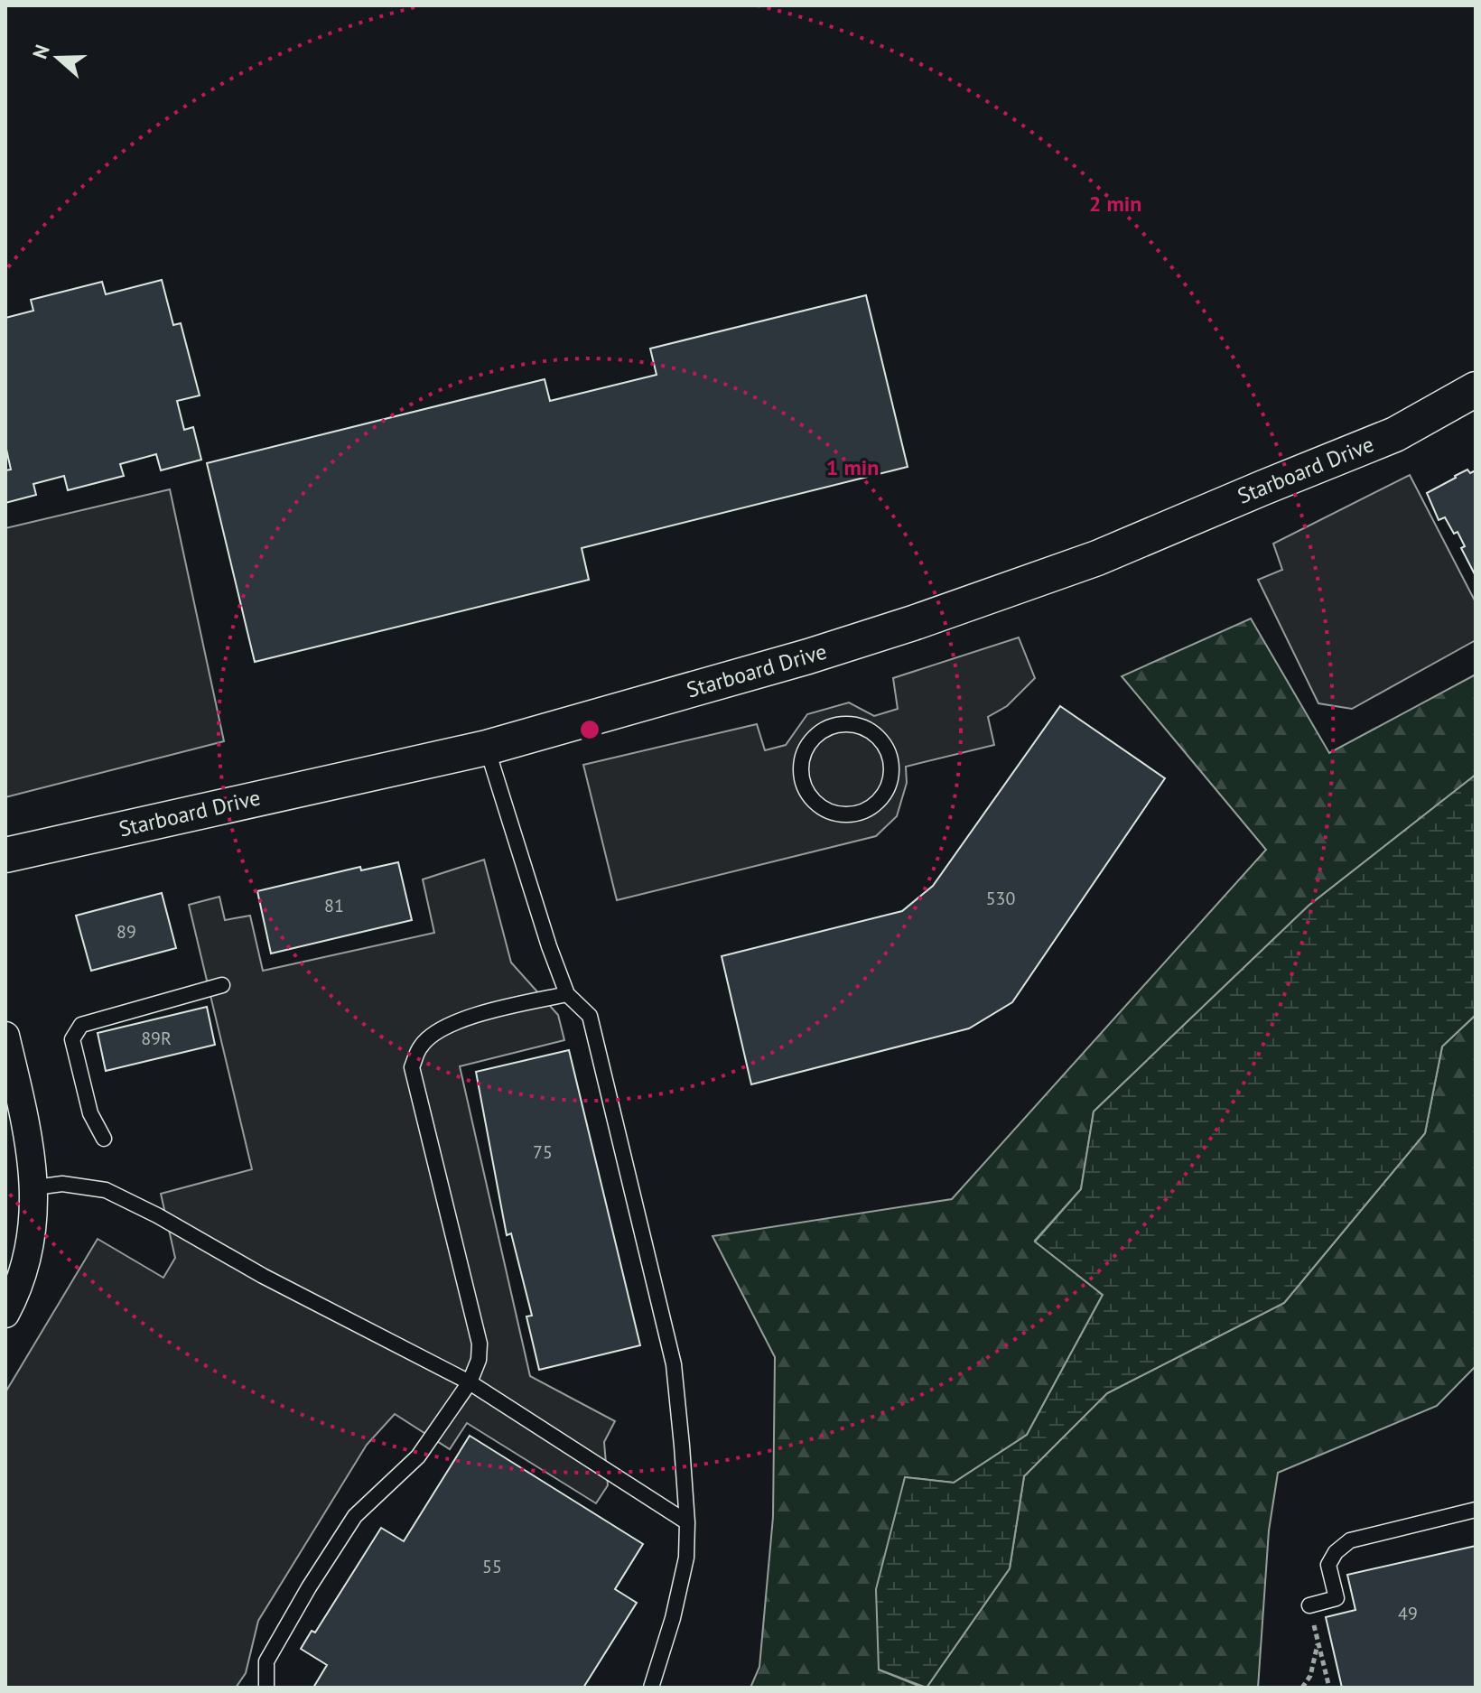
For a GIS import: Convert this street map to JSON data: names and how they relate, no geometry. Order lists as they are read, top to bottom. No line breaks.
{"streets":{"street":["Starboard Drive"]},"house_numbers":["530","81","89","89R","75","55","49"],"north":"left","rings":["2 min","1 min"]}
